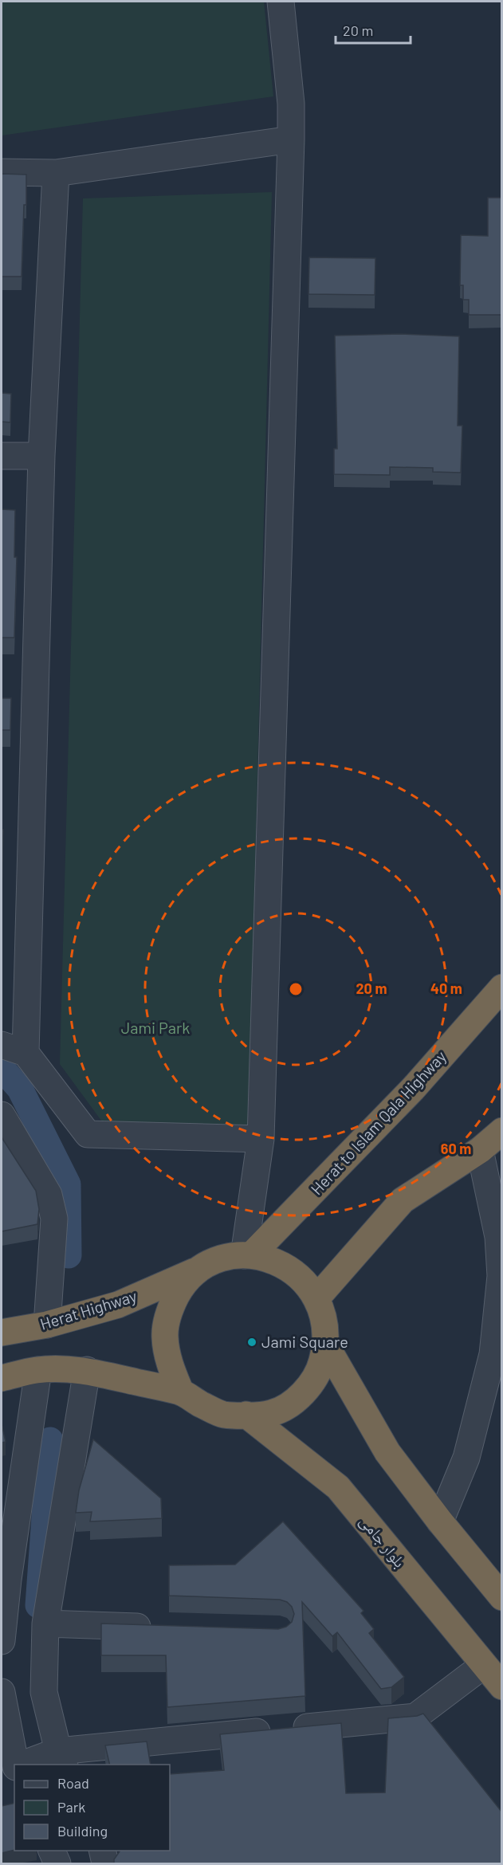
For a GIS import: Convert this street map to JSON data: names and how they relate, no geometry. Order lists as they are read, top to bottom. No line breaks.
{"streets":{"highway":["Herat to Islam Qala Highway","Herat Highway","بلوار جامی"]},"crossings":[["Herat to Islam Qala Highway","Herat Highway"],["Herat to Islam Qala Highway","بلوار جامی"],["Herat Highway","بلوار جامی"]],"parks":["Jami Park"],"places":["Jami Square"],"legend":["Road","Park","Building"],"scale_bar":"20 m","rings":["20 m","40 m","60 m"]}
